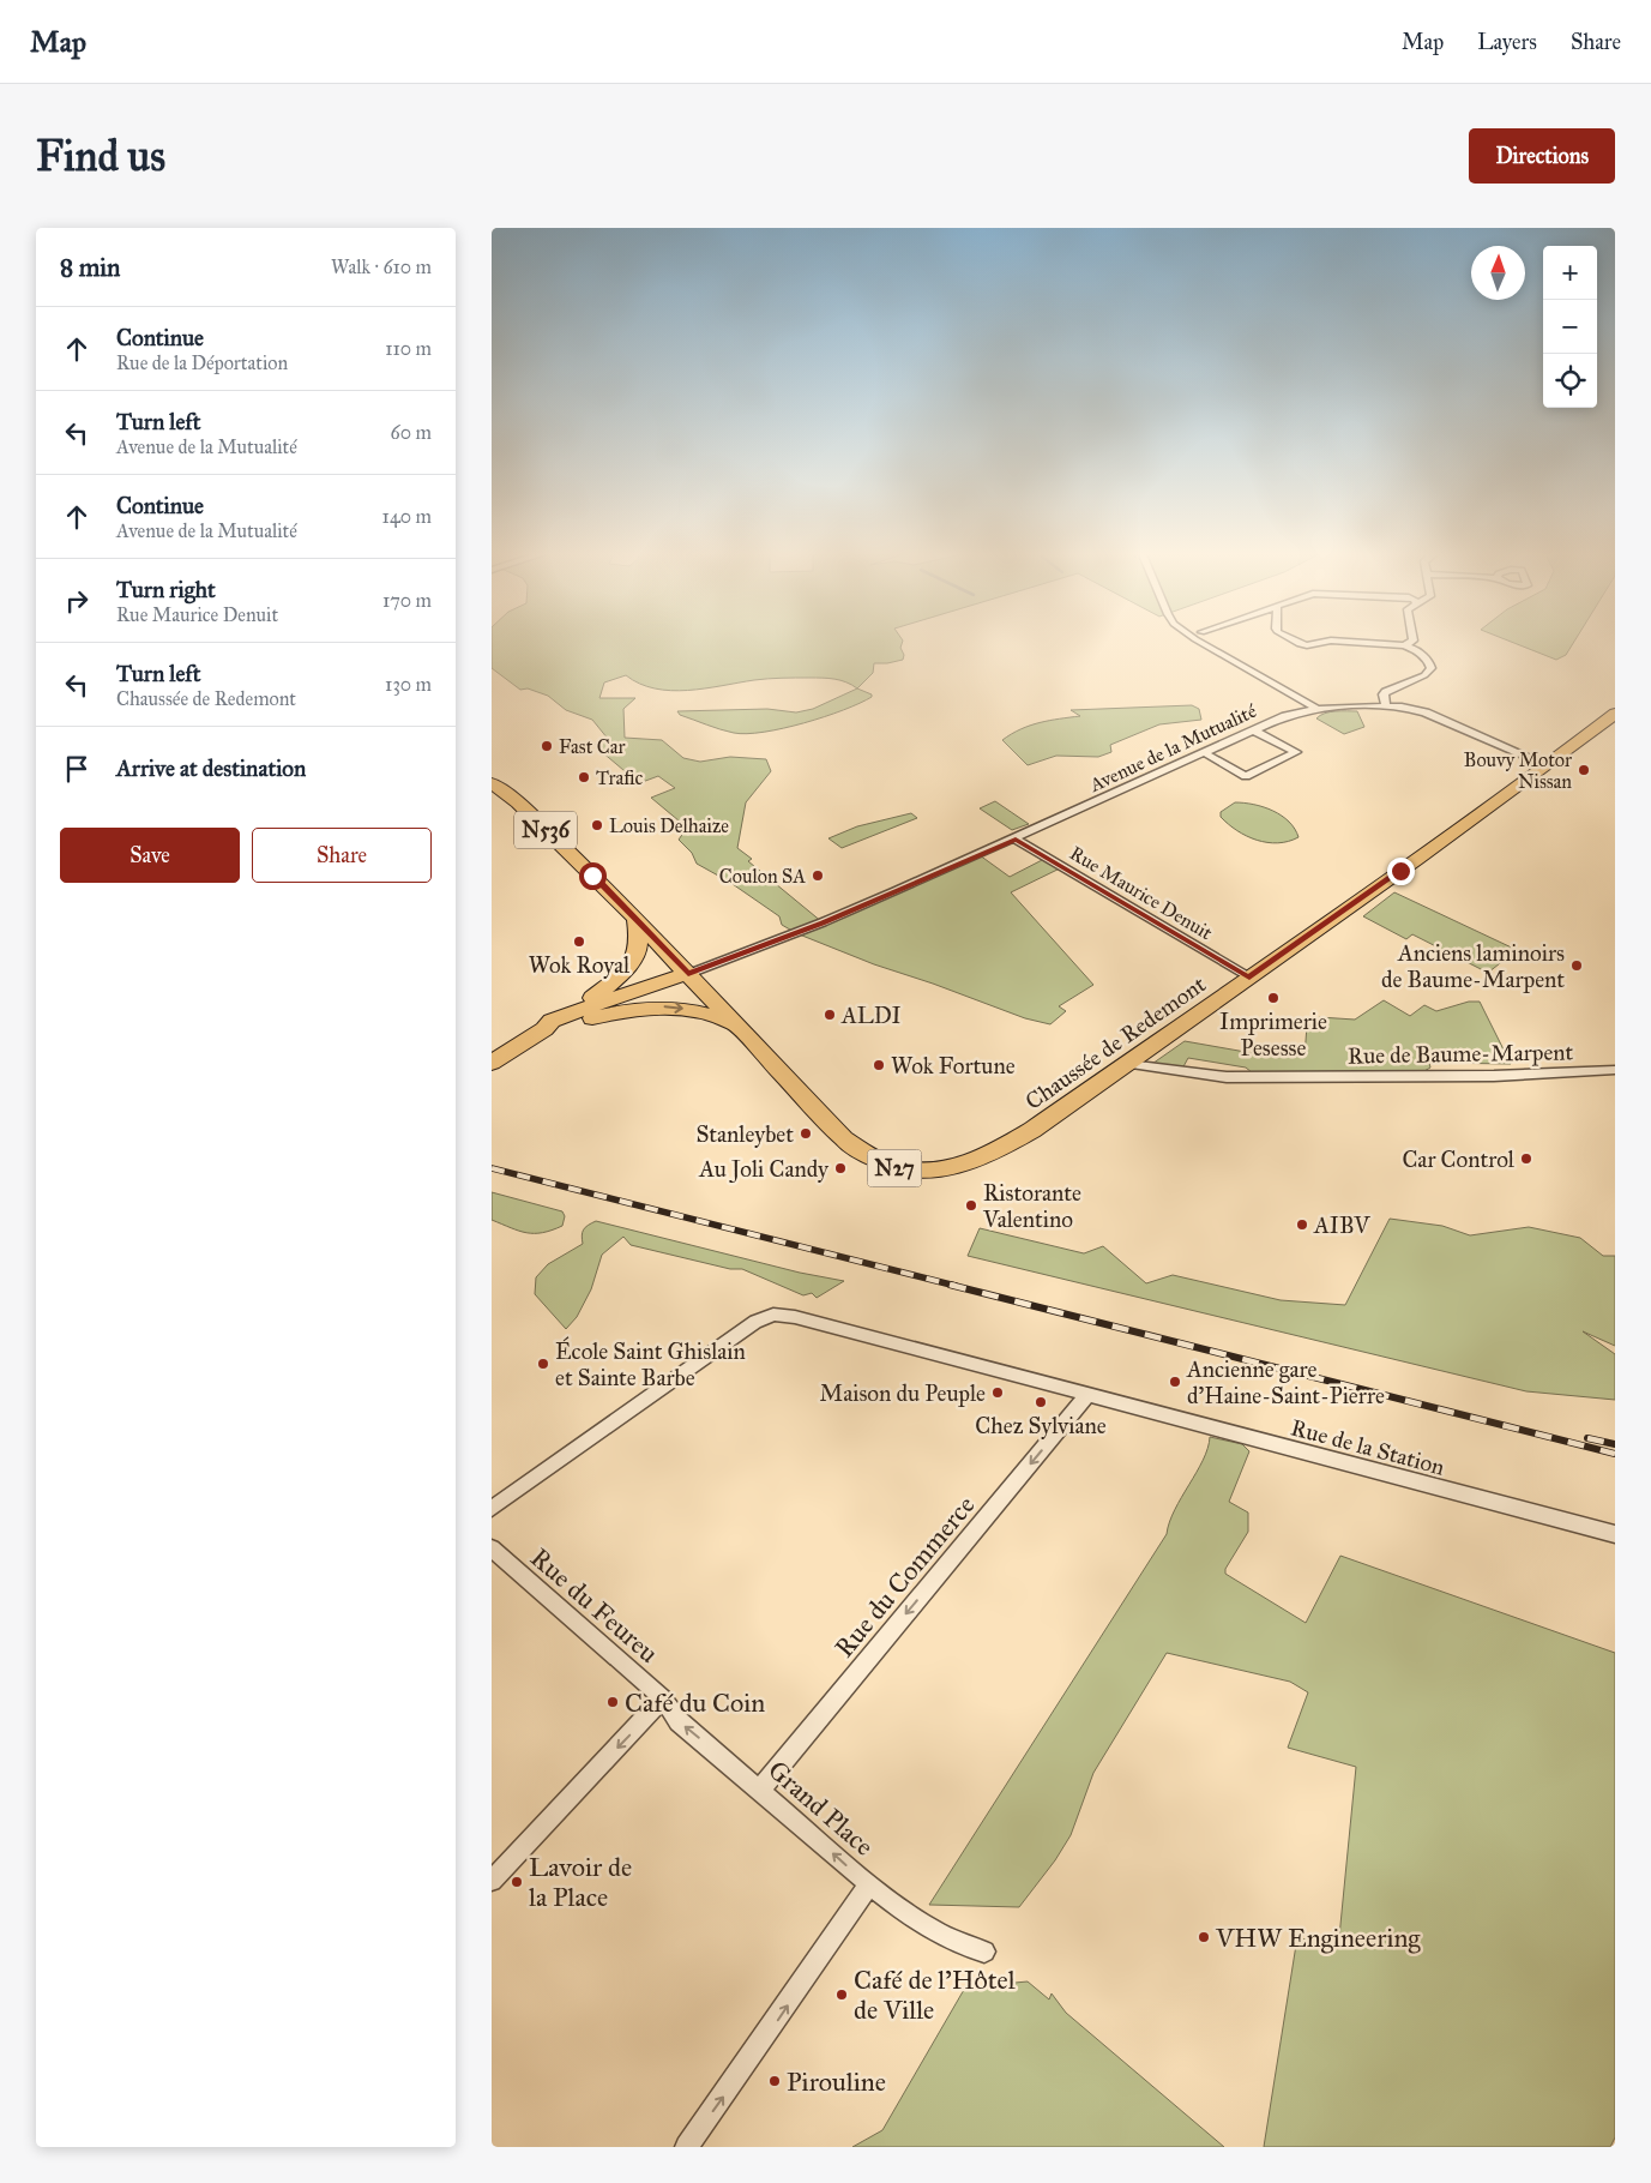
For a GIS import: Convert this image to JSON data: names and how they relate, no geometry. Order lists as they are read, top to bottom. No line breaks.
{"streets":{"main road":["N536","Chaussée de Redemont","N27"],"street":["Avenue de la Mutualité","Rue Maurice Denuit","Rue de Baume-Marpent","Rue de la Station","Rue du Commerce","Rue du Feureu","Grand Place"]},"crossings":[["Avenue de la Mutualité","N536"],["Avenue de la Mutualité","Rue Maurice Denuit"],["Avenue de la Mutualité","Chaussée de Redemont"],["Avenue de la Mutualité","N27"],["N536","N27"],["Rue Maurice Denuit","Chaussée de Redemont"],["Chaussée de Redemont","Rue de Baume-Marpent"],["Chaussée de Redemont","N27"],["Rue de la Station","Rue du Commerce"],["Rue du Commerce","Grand Place"],["Rue du Feureu","Grand Place"]],"one_way":["Rue du Commerce"],"places":["Fast Car","Bouvy Motor Nissan","Trafic","Louis Delhaize","Coulon SA","Wok Royal","Anciens laminoirs de Baume-Marpent","Imprimerie Pesesse","ALDI","Wok Fortune","Stanleybet","Car Control","Au Joli Candy","Ristorante Valentino","AIBV","École Saint Ghislain et Sainte Barbe","Ancienne gare d'Haine-Saint-Pierre","Maison du Peuple","Chez Sylviane","Café du Coin","Lavoir de la Place","VHW Engineering","Café de l'Hôtel de Ville","Pirouline"],"north":"top","page":{"header":"Map","nav":["Map","Layers","Share"],"buttons":["Directions",["Save","Share"]],"title":"Find us","heading":["8 min","Walk · 610 m"],"map_buttons":["+","−"],"list":[["Continue","Rue de la Déportation","110 m"],["Turn left","Avenue de la Mutualité","60 m"],["Continue","Avenue de la Mutualité","140 m"],["Turn right","Rue Maurice Denuit","170 m"],["Turn left","Chaussée de Redemont","130 m"],"Arrive at destination"]}}
